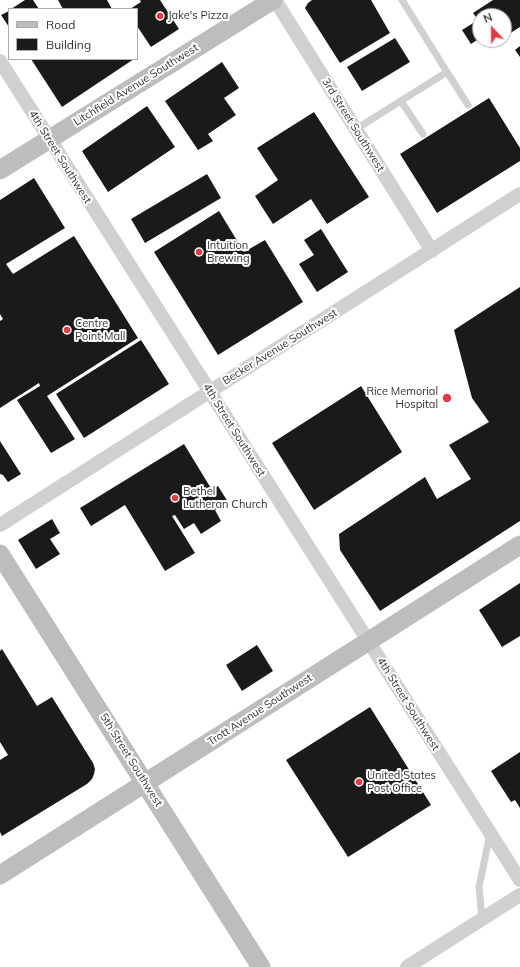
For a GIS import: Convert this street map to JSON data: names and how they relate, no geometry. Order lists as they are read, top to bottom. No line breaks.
{"streets":{"street":["Litchfield Avenue Southwest","3rd Street Southwest","4th Street Southwest","Becker Avenue Southwest","Trott Avenue Southwest","5th Street Southwest"]},"crossings":[["Litchfield Avenue Southwest","3rd Street Southwest"],["Litchfield Avenue Southwest","4th Street Southwest"],["3rd Street Southwest","Becker Avenue Southwest"],["4th Street Southwest","Becker Avenue Southwest"],["4th Street Southwest","Trott Avenue Southwest"],["Trott Avenue Southwest","5th Street Southwest"]],"places":["Jake's Pizza","Intuition Brewing","Centre Point Mall","Rice Memorial Hospital","Bethel Lutheran Church","United States Post Office"],"legend":["Road","Building"],"north":"top"}
